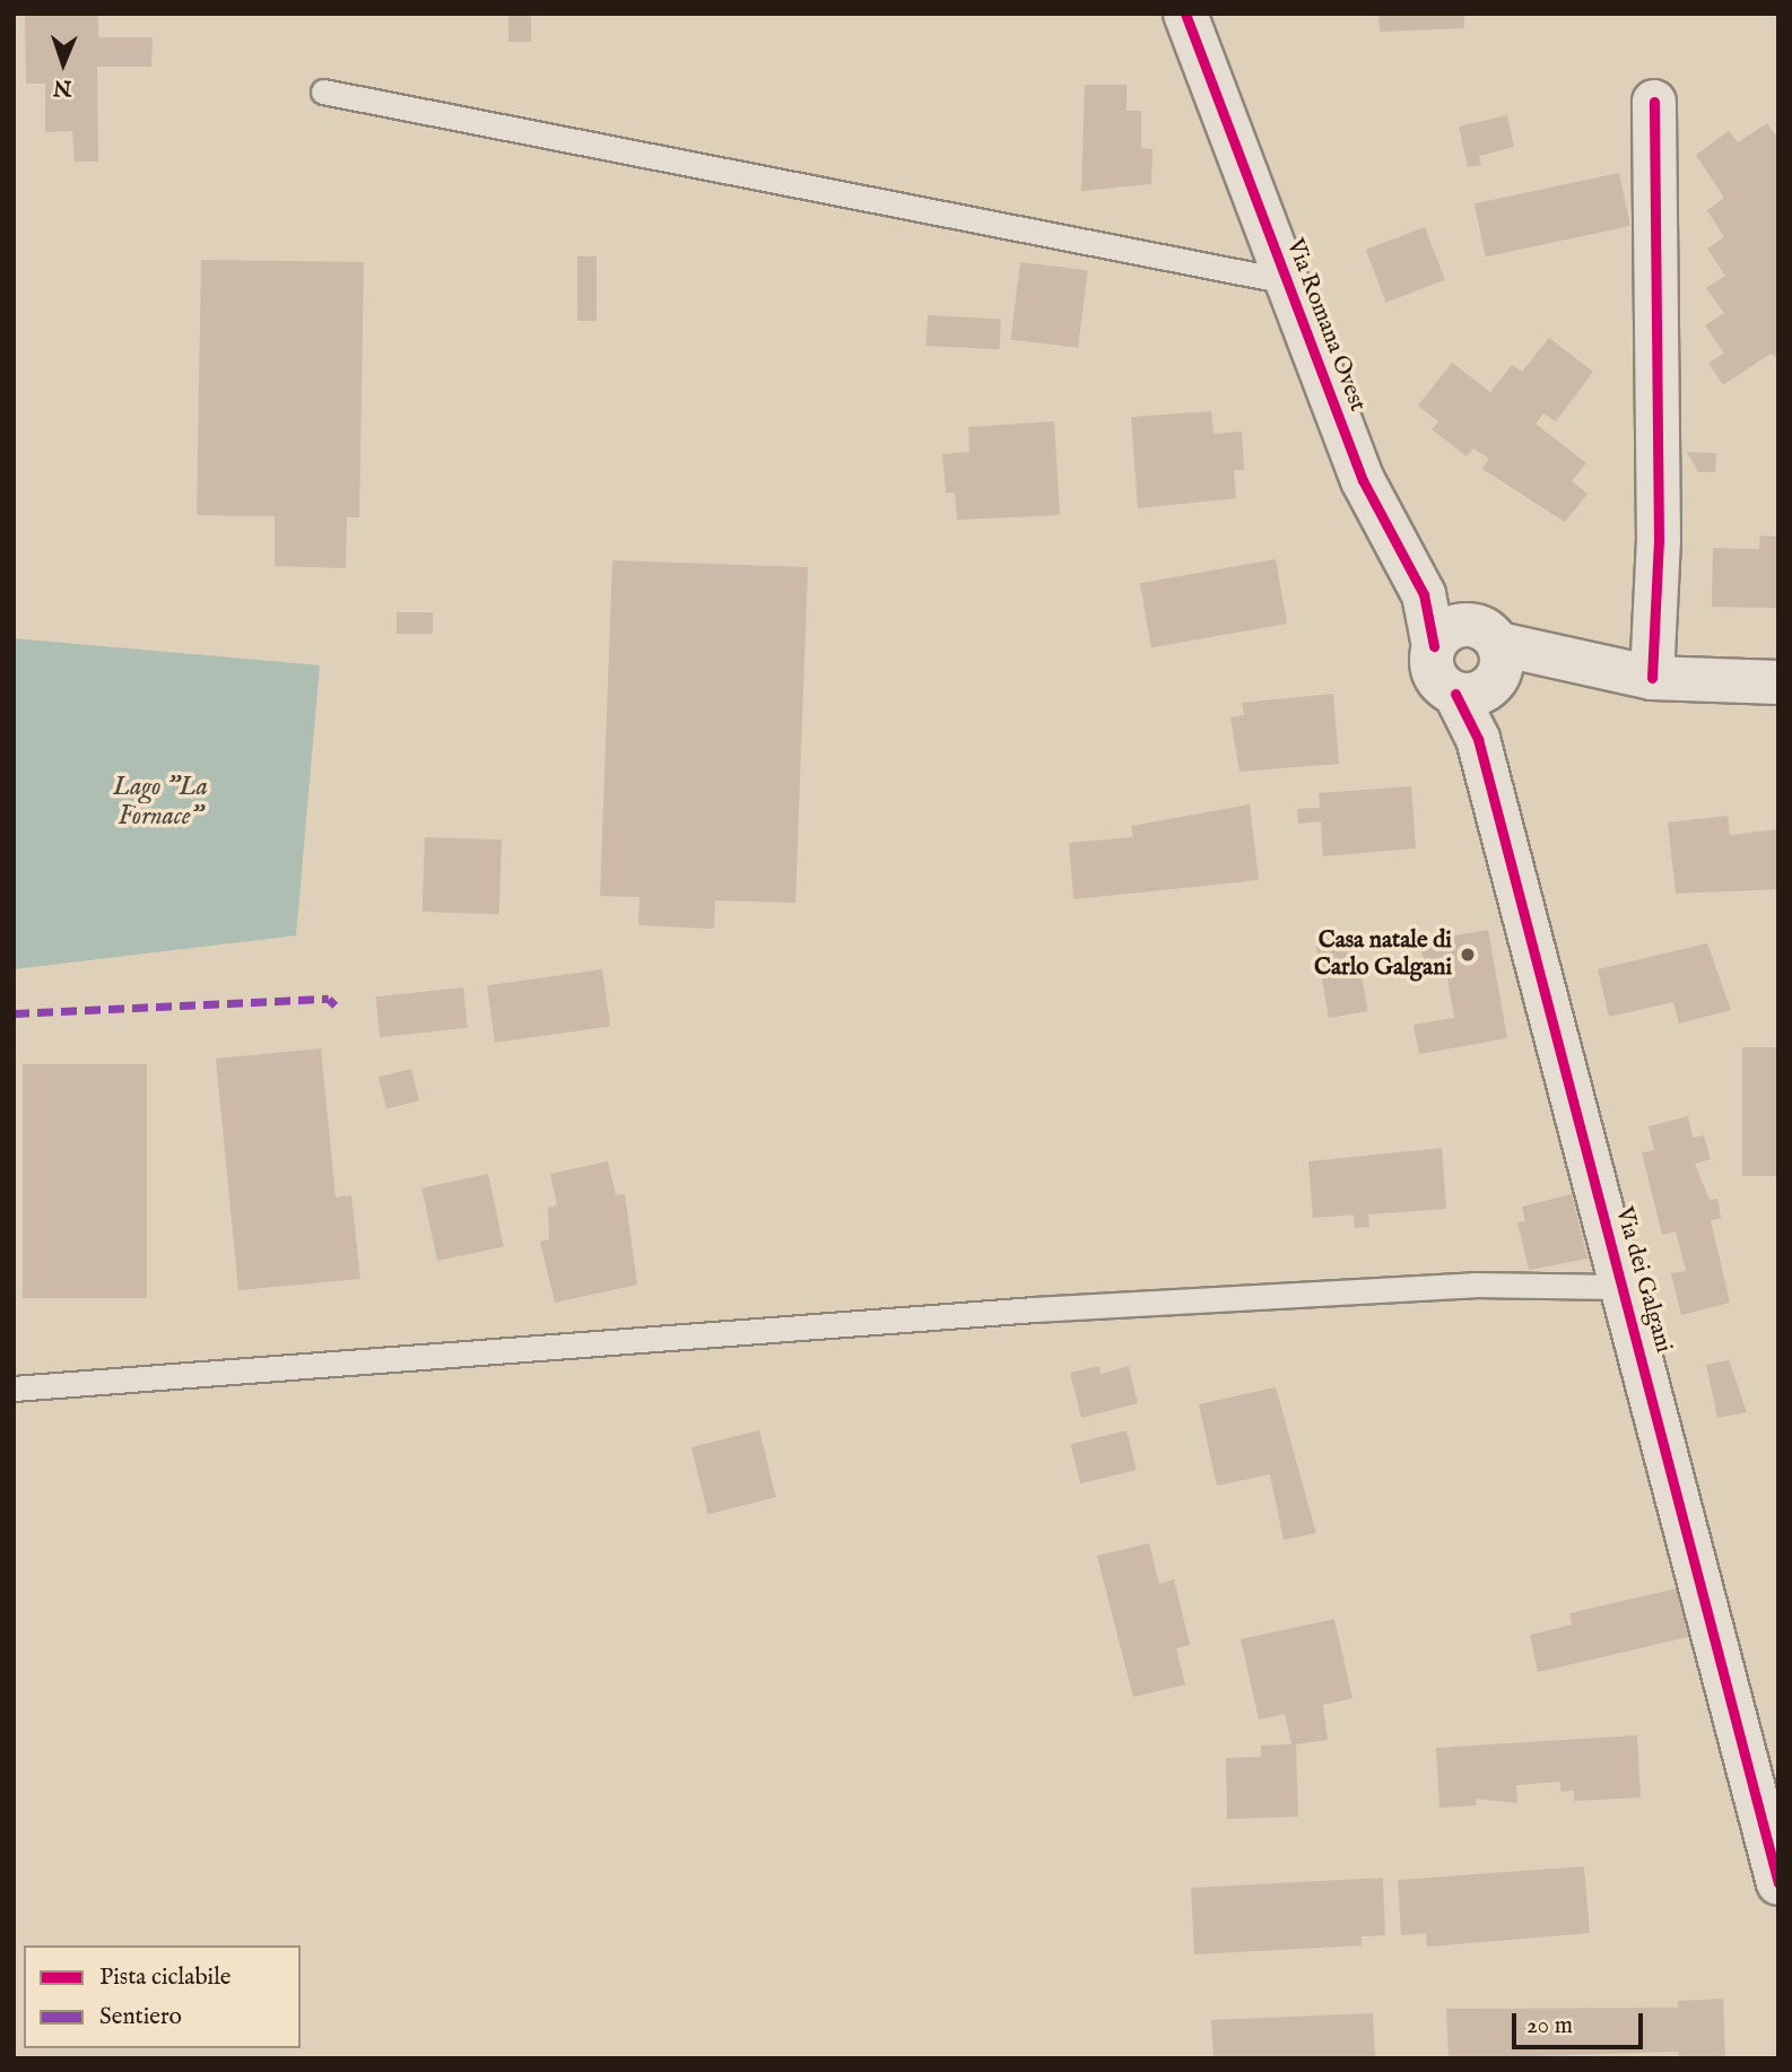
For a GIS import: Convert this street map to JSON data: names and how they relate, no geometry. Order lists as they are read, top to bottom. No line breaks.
{"streets":{"street":["Via Romana Ovest","Via dei Galgani"]},"crossings":[["Via Romana Ovest","Via dei Galgani"]],"water":["Lago \"La Fornace\""],"places":["Casa natale di Carlo Galgani"],"legend":["Pista ciclabile","Sentiero"],"scale_bar":"20 m","north":"bottom"}
